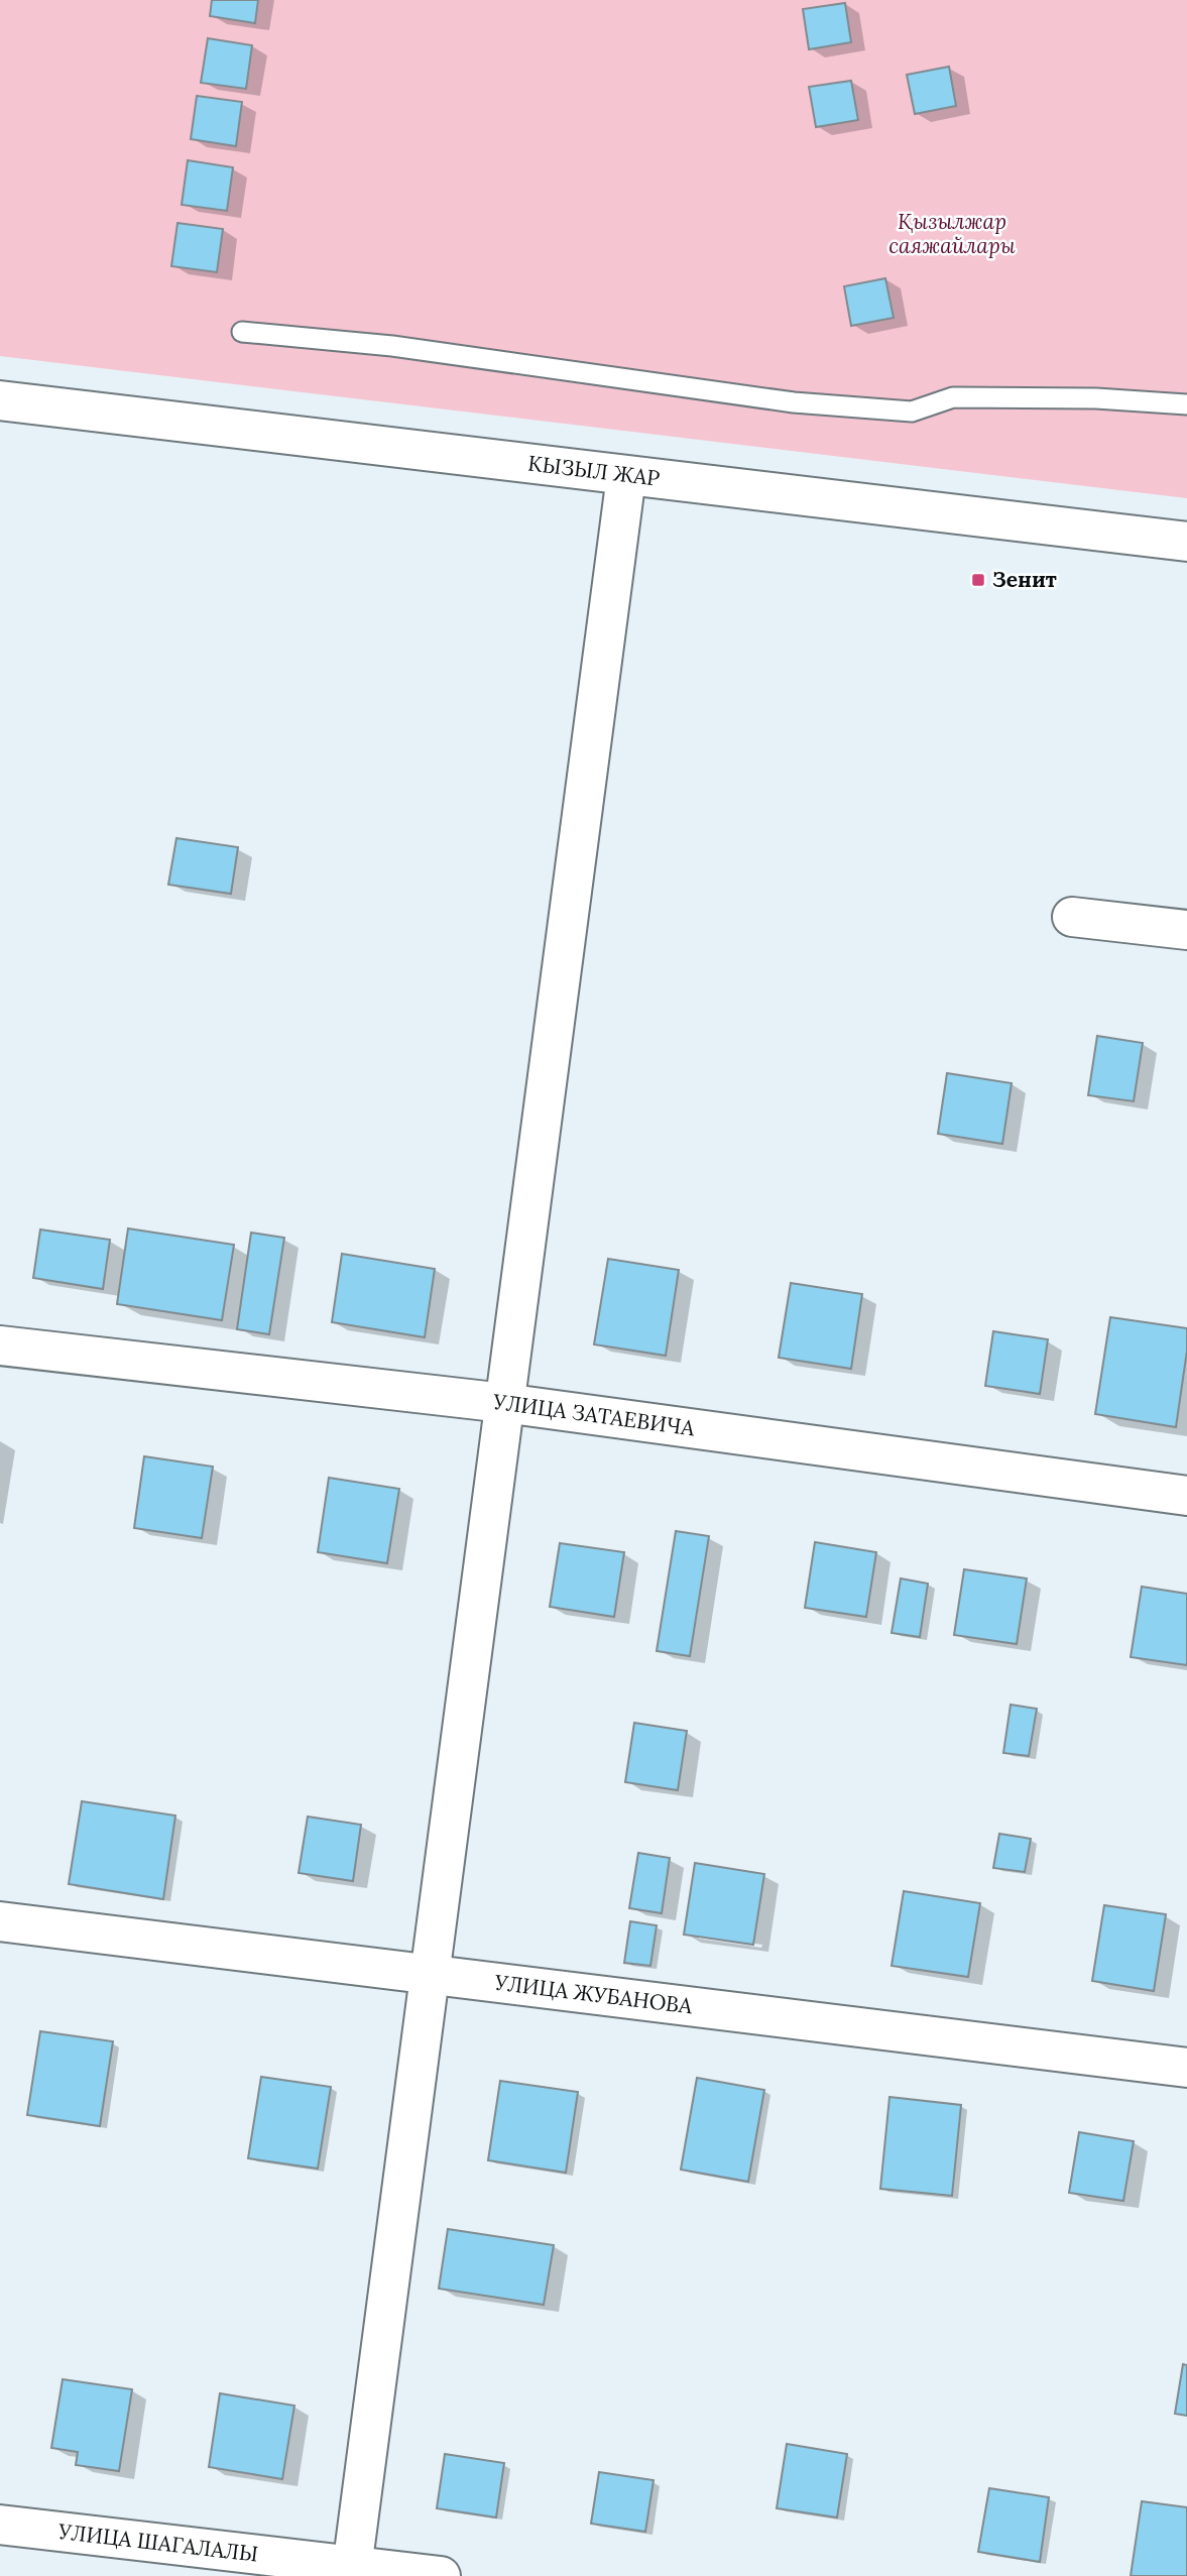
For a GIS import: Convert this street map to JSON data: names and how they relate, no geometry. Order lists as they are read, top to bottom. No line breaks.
{"streets":{"street":["КЫЗЫЛ ЖАР","УЛИЦА ЗАТАЕВИЧА","УЛИЦА ЖУБАНОВА","УЛИЦА ШАГАЛАЛЫ"]},"parks":["Қызылжар саяжайлары"],"places":{"transit":["Зенит"]}}
